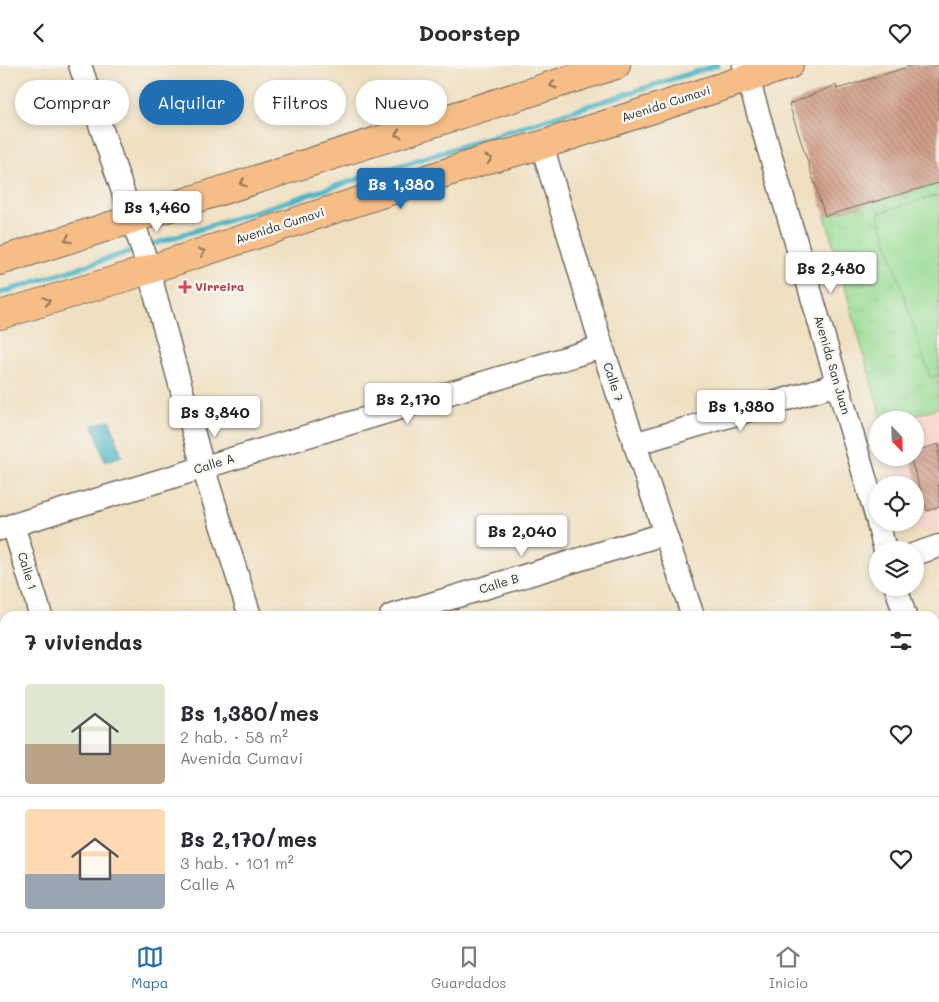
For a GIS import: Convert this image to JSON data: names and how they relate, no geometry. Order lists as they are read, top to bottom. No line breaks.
{"streets":{"main road":["Avenida Cumavi"],"street":["Avenida San Juan","Calle 7","Calle A","Calle 1","Calle B"]},"crossings":[["Avenida Cumavi","Avenida San Juan"],["Avenida Cumavi","Calle 7"],["Calle 7","Calle A"],["Calle 7","Calle B"],["Calle A","Calle 1"]],"places":{"health":["Virreira"]},"north":"bottom right","page":{"header":"Doorstep","chip":["Comprar","Alquilar","Filtros","Nuevo"],"price":["Bs 1,380","Bs 1,460","Bs 2,480","Bs 2,170","Bs 1,380","Bs 3,840","Bs 2,040"],"heading":"7 viviendas","list":[{"name":"Bs 1,380/mes","note":"2 hab. · 58 m² · Avenida Cumavi"},{"name":"Bs 2,170/mes","note":"3 hab. · 101 m² · Calle A"}],"tabs":["Mapa","Guardados","Inicio"]}}
